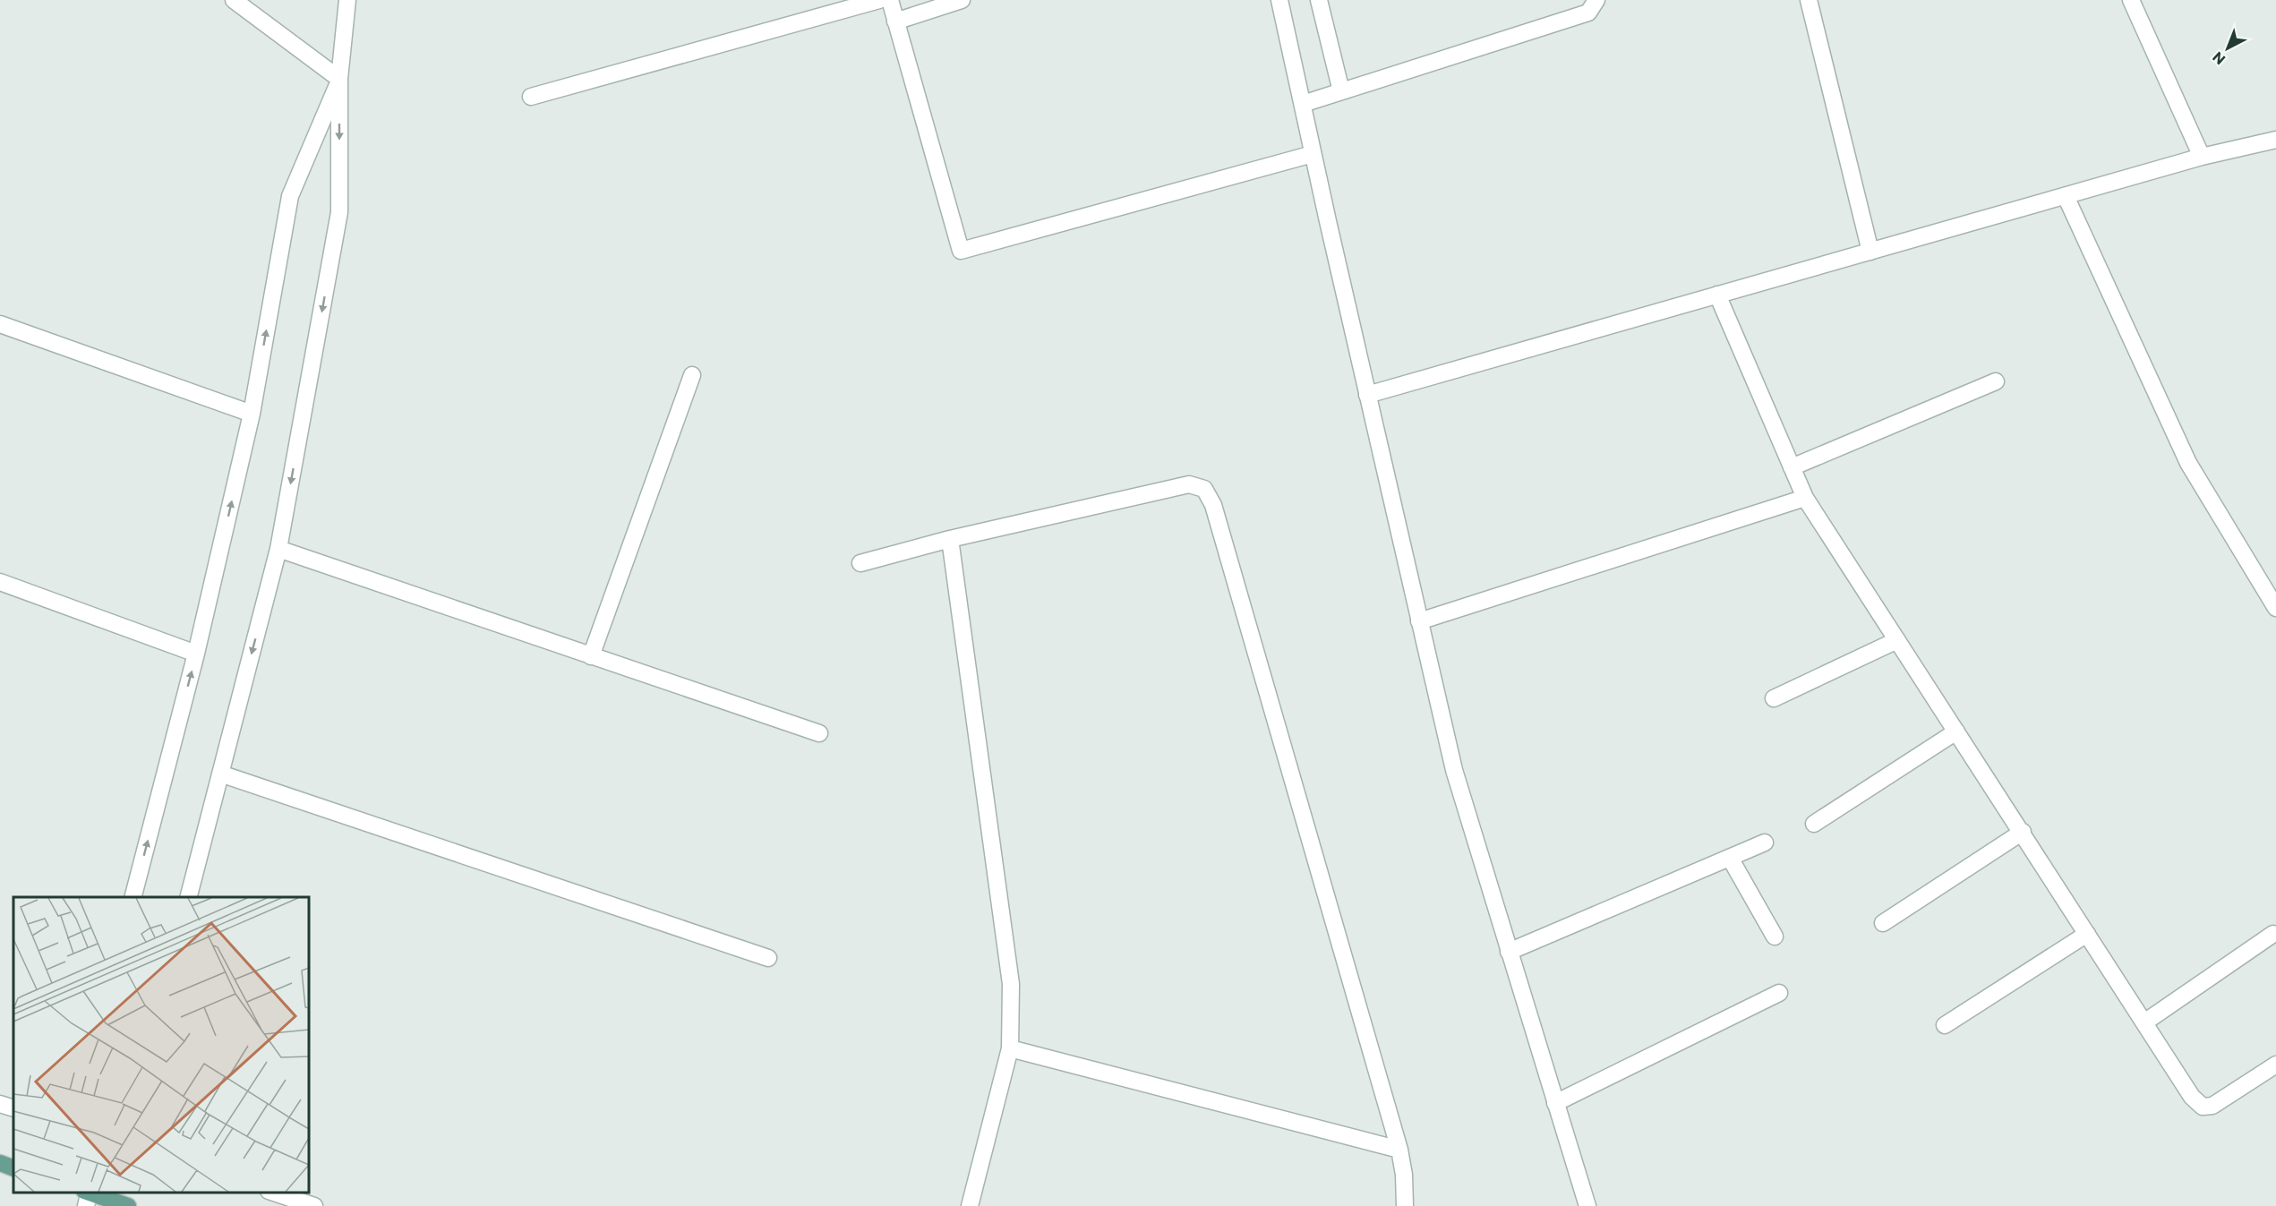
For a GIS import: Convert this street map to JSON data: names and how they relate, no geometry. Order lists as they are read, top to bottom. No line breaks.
{"north":"bottom left"}
